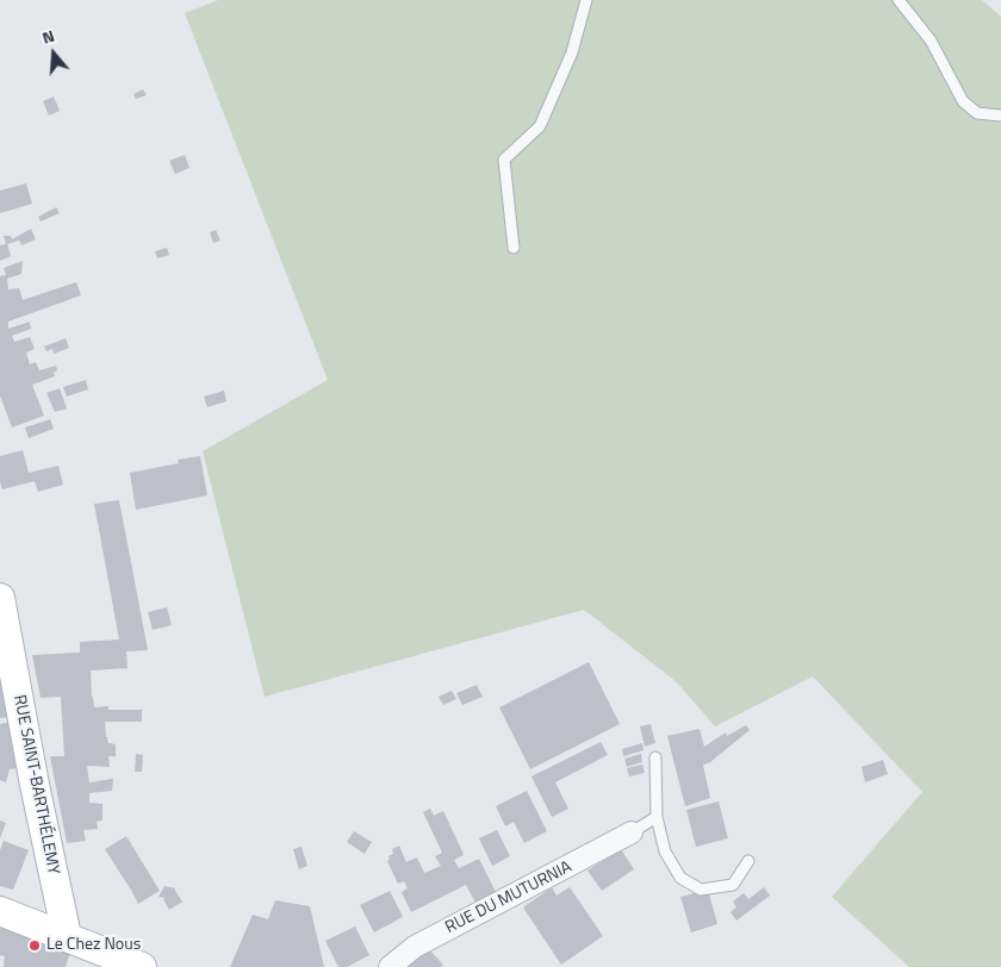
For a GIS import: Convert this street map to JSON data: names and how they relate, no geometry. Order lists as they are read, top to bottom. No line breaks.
{"streets":{"street":["RUE SAINT-BARTHÉLEMY","RUE DU MUTURNIA"]},"places":["Le Chez Nous"],"north":"top"}
